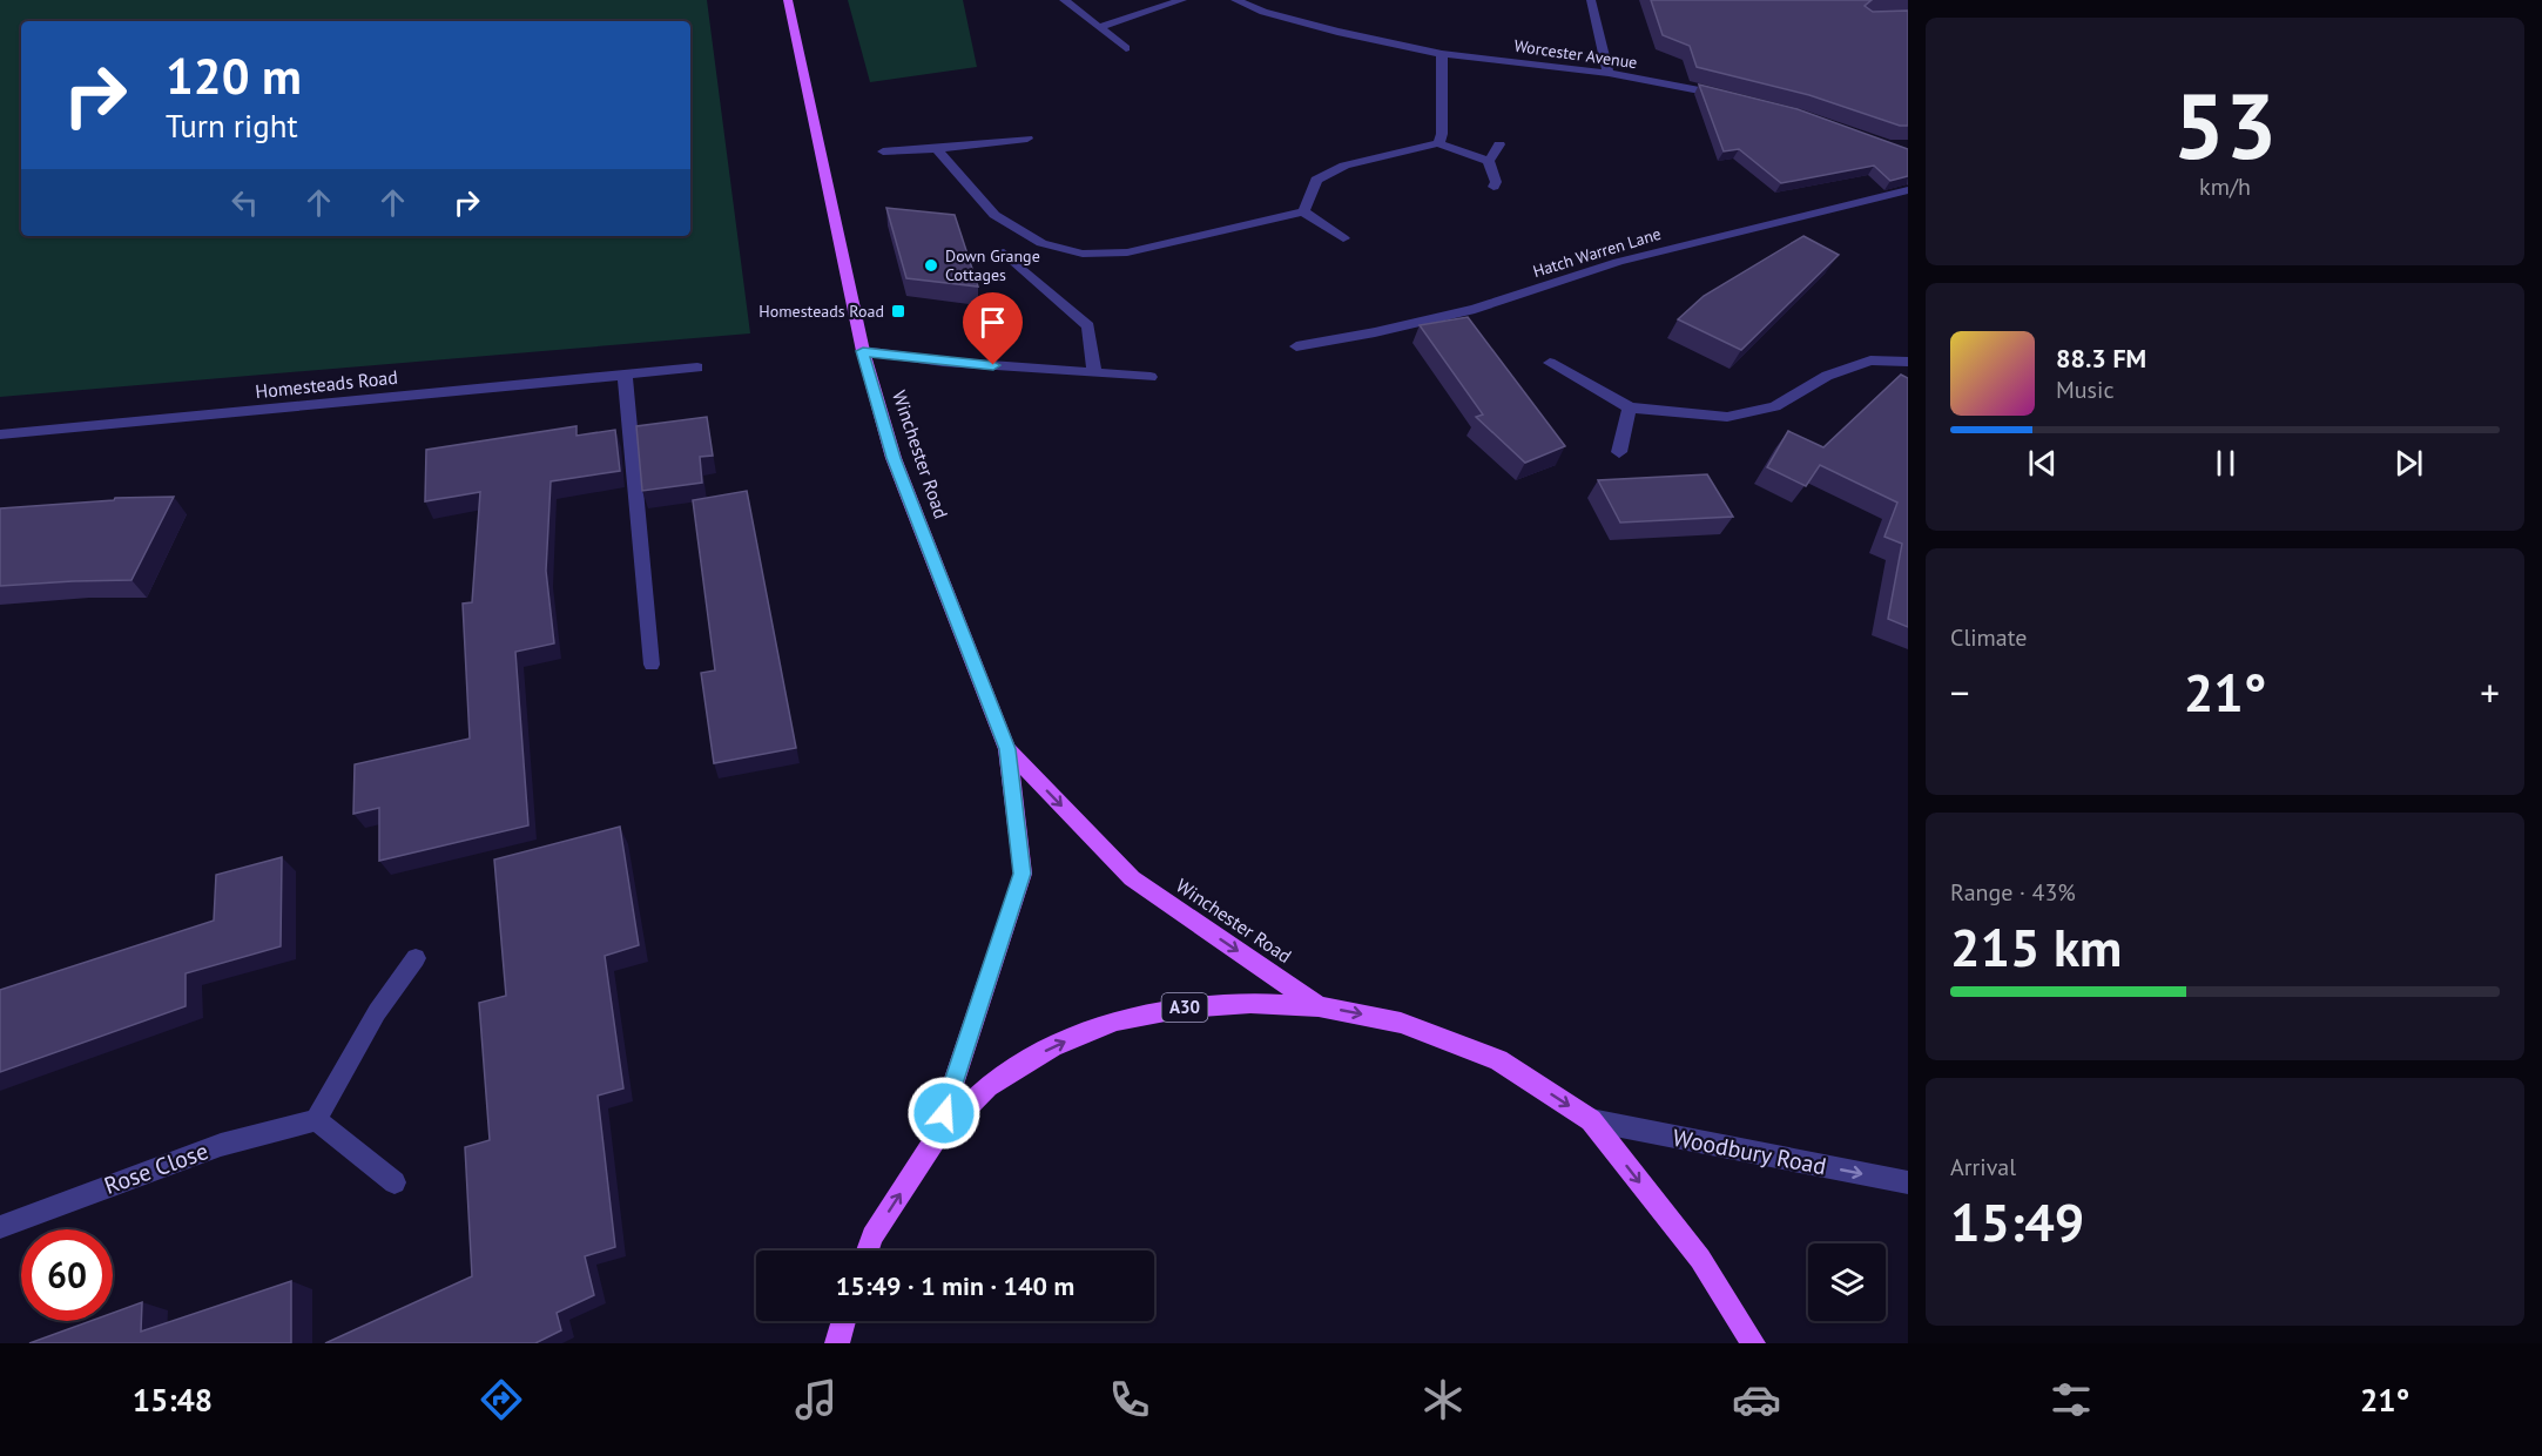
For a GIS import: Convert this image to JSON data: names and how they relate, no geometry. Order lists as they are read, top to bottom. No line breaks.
{"streets":{"main road":["Winchester Road","A30"],"street":["Worcester Avenue","Hatch Warren Lane","Homesteads Road","Woodbury Road","Rose Close"]},"crossings":[["Winchester Road","A30"],["A30","Woodbury Road"]],"one_way":["Woodbury Road"],"places":{"other":["Down Grange Cottages"],"transit":["Homesteads Road"]},"page":{"tile":[["53","km/h"],"Climate",["Range · 43%","215 km"],["Arrival","15:49"]],"turn":["120 m","Turn right"],"song":["88.3 FM","Music"],"heat":["−","21°","+"],"limit":"60","trip":"15:49 · 1 min · 140 m","tabs":["15:48","21°"]}}
